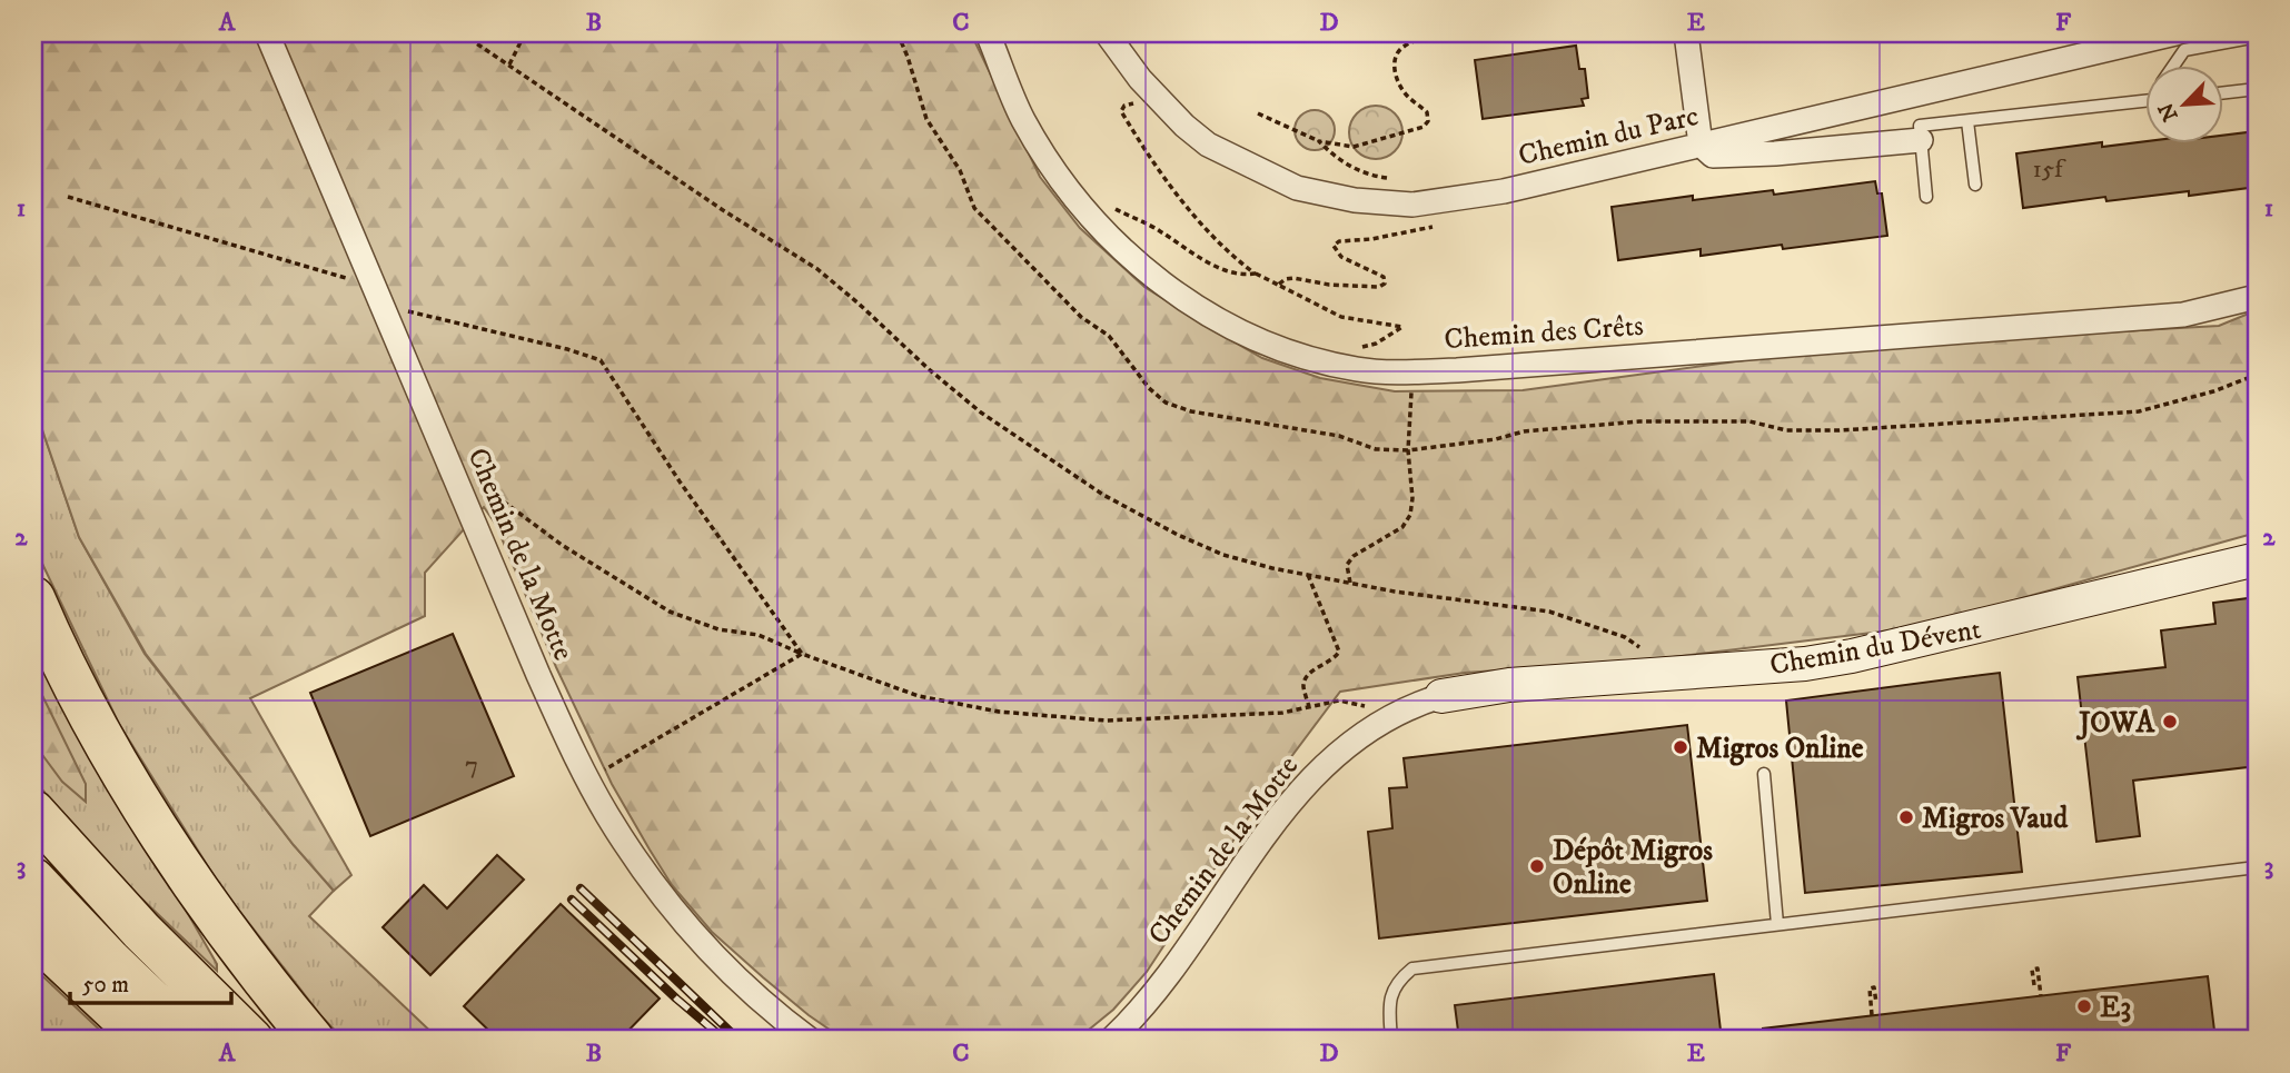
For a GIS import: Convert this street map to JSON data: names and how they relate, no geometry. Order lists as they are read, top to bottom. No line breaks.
{"streets":{"street":["Chemin du Parc","Chemin des Crêts","Chemin de la Motte","Chemin du Dévent"]},"crossings":[["Chemin de la Motte","Chemin du Dévent"]],"places":["JOWA","Migros Online","Migros Vaud","Dépôt Migros Online","E3"],"house_numbers":["15f","7"],"scale_bar":"50 m","north":"bottom left","grid":{"columns":["A","B","C","D","E","F"],"rows":["1","2","3"]}}
